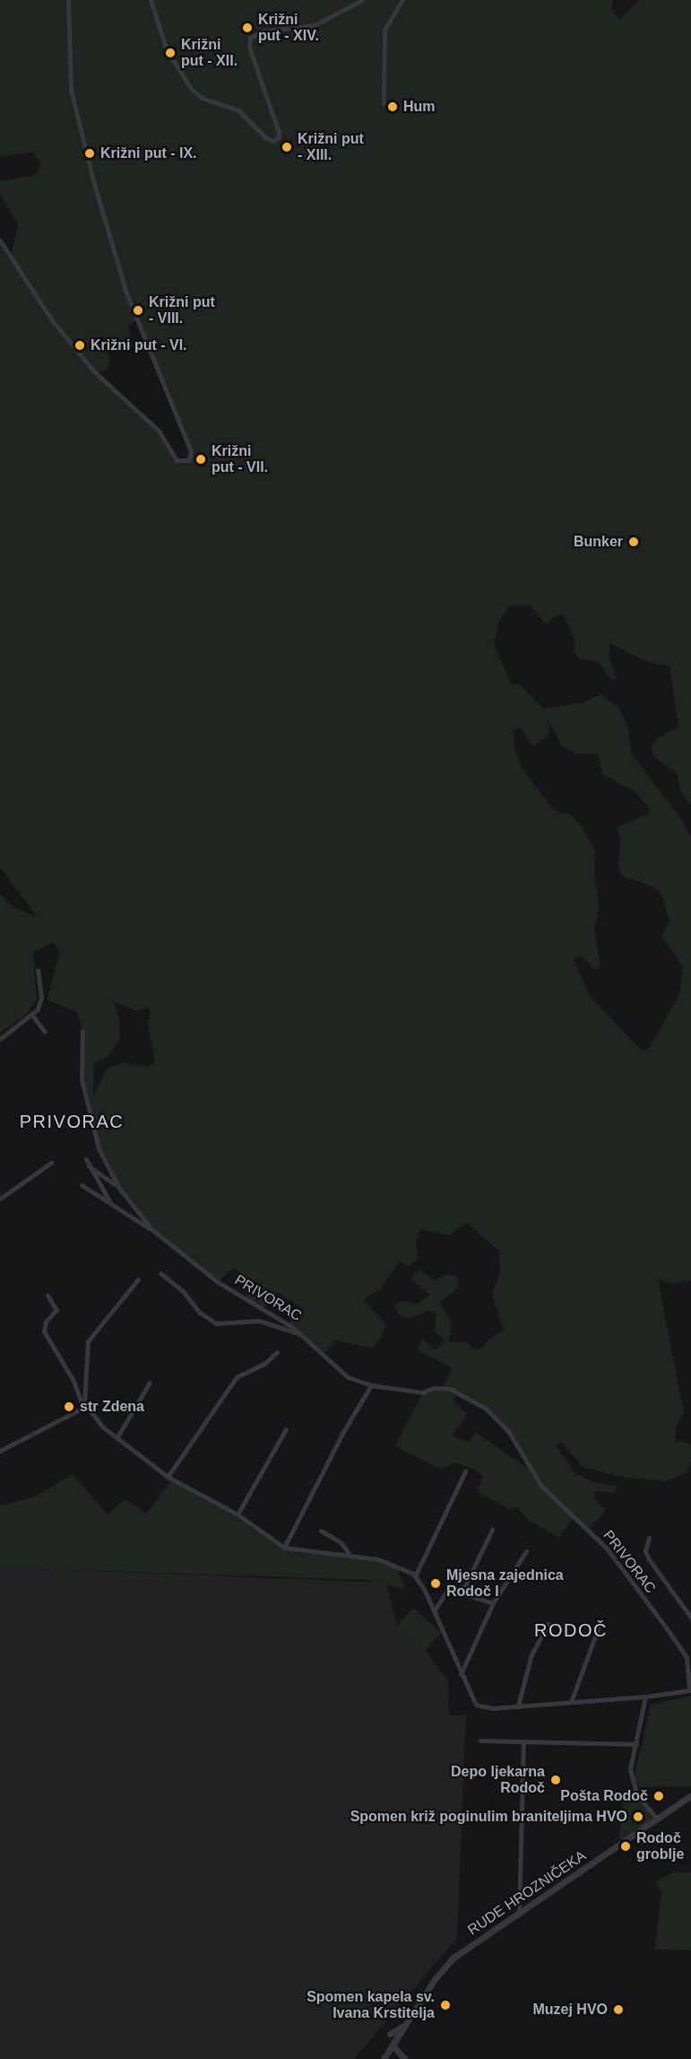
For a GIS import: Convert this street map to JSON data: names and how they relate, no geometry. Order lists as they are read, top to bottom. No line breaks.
{"streets":{"street":["PRIVORAC","RUDE HROZNIČEKA"]},"districts":["PRIVORAC","RODOČ"],"places":["Križni put - XIV.","Križni put - XII.","Hum","Križni put - XIII.","Križni put - IX.","Križni put - VIII.","Križni put - VI.","Križni put - VII.","Bunker","str Zdena","Mjesna zajednica Rodoč I","Depo ljekarna Rodoč","Pošta Rodoč","Spomen križ poginulim braniteljima HVO","Rodoč groblje","Spomen kapela sv. Ivana Krstitelja","Muzej HVO"]}
